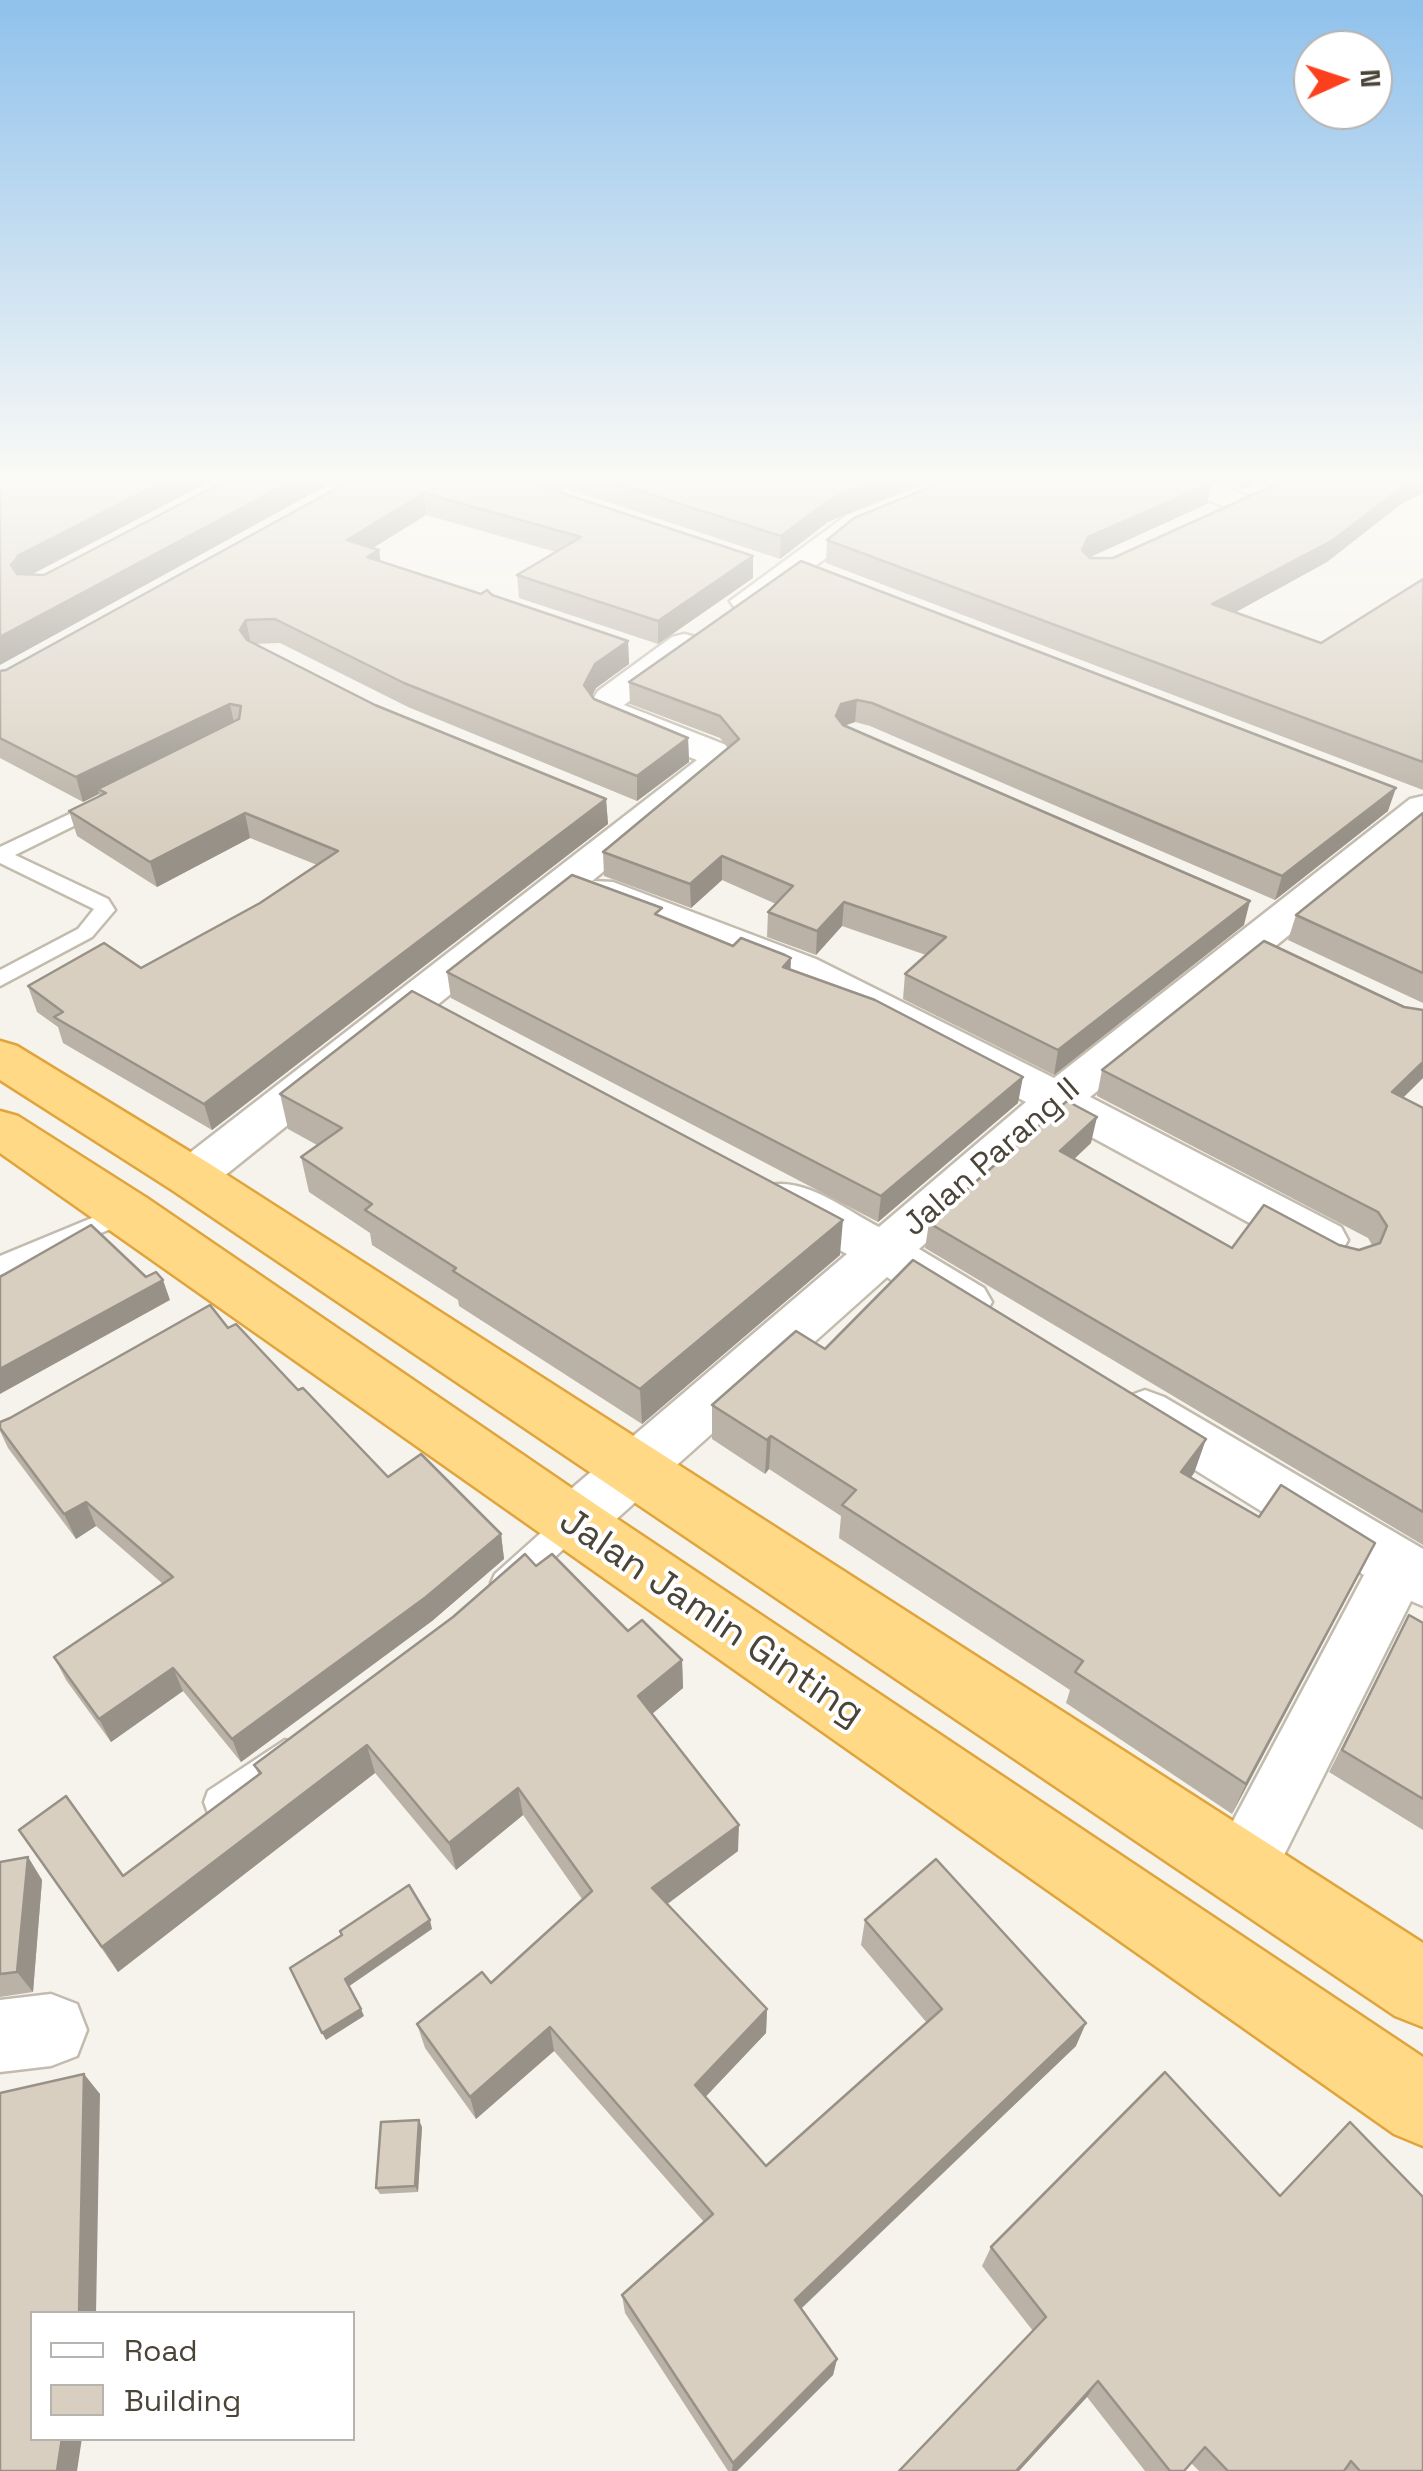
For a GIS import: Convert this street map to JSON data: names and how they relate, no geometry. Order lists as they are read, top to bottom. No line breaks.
{"streets":{"highway":["Jalan Jamin Ginting"],"street":["Jalan Parang II"]},"crossings":[["Jalan Parang II","Jalan Jamin Ginting"]],"legend":["Road","Building"],"north":"right"}
